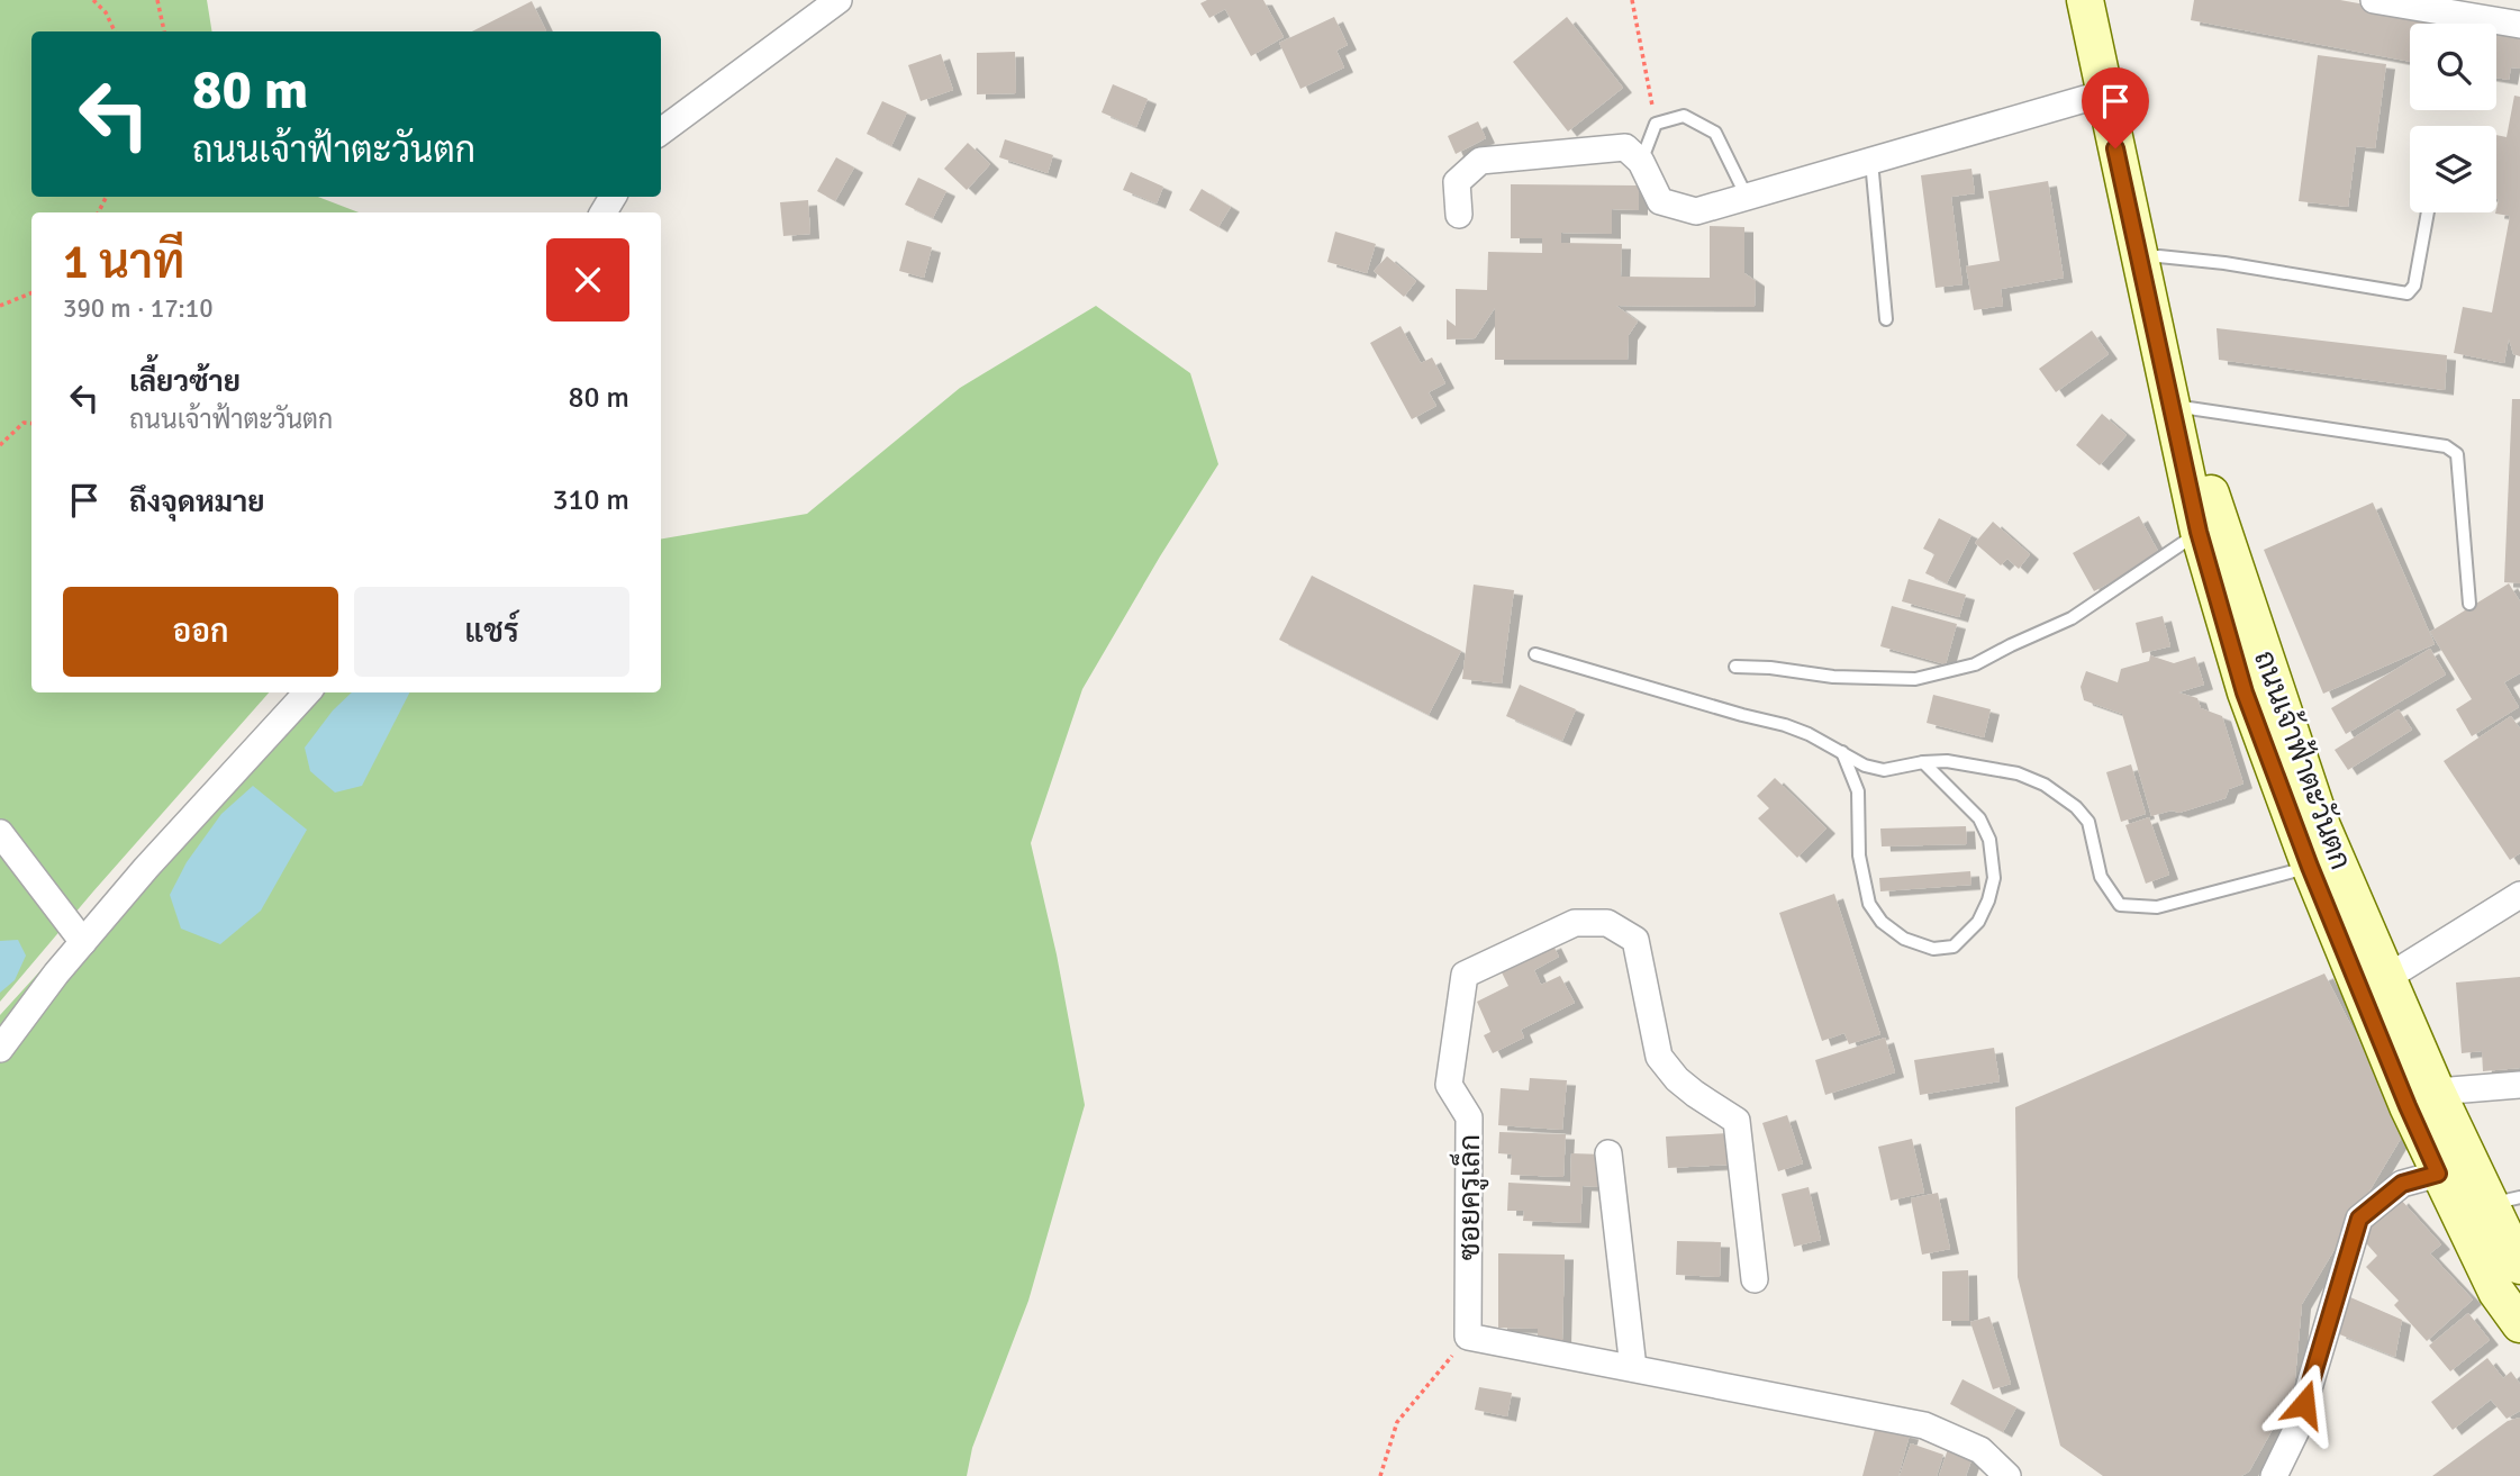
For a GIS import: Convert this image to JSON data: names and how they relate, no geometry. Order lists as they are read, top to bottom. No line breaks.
{"streets":{"main road":["ถนนเจ้าฟ้าตะวันตก"],"street":["ซอยครูเล็ก"]},"page":{"turn":["80 m","ถนนเจ้าฟ้าตะวันตก"],"heading":["1 นาที","390 m · 17:10"],"list":[{"name":"เลี้ยวซ้าย","note":"ถนนเจ้าฟ้าตะวันตก","value":"80 m"},{"name":"ถึงจุดหมาย","value":"310 m"}],"buttons":["ออก","แชร์"]}}
